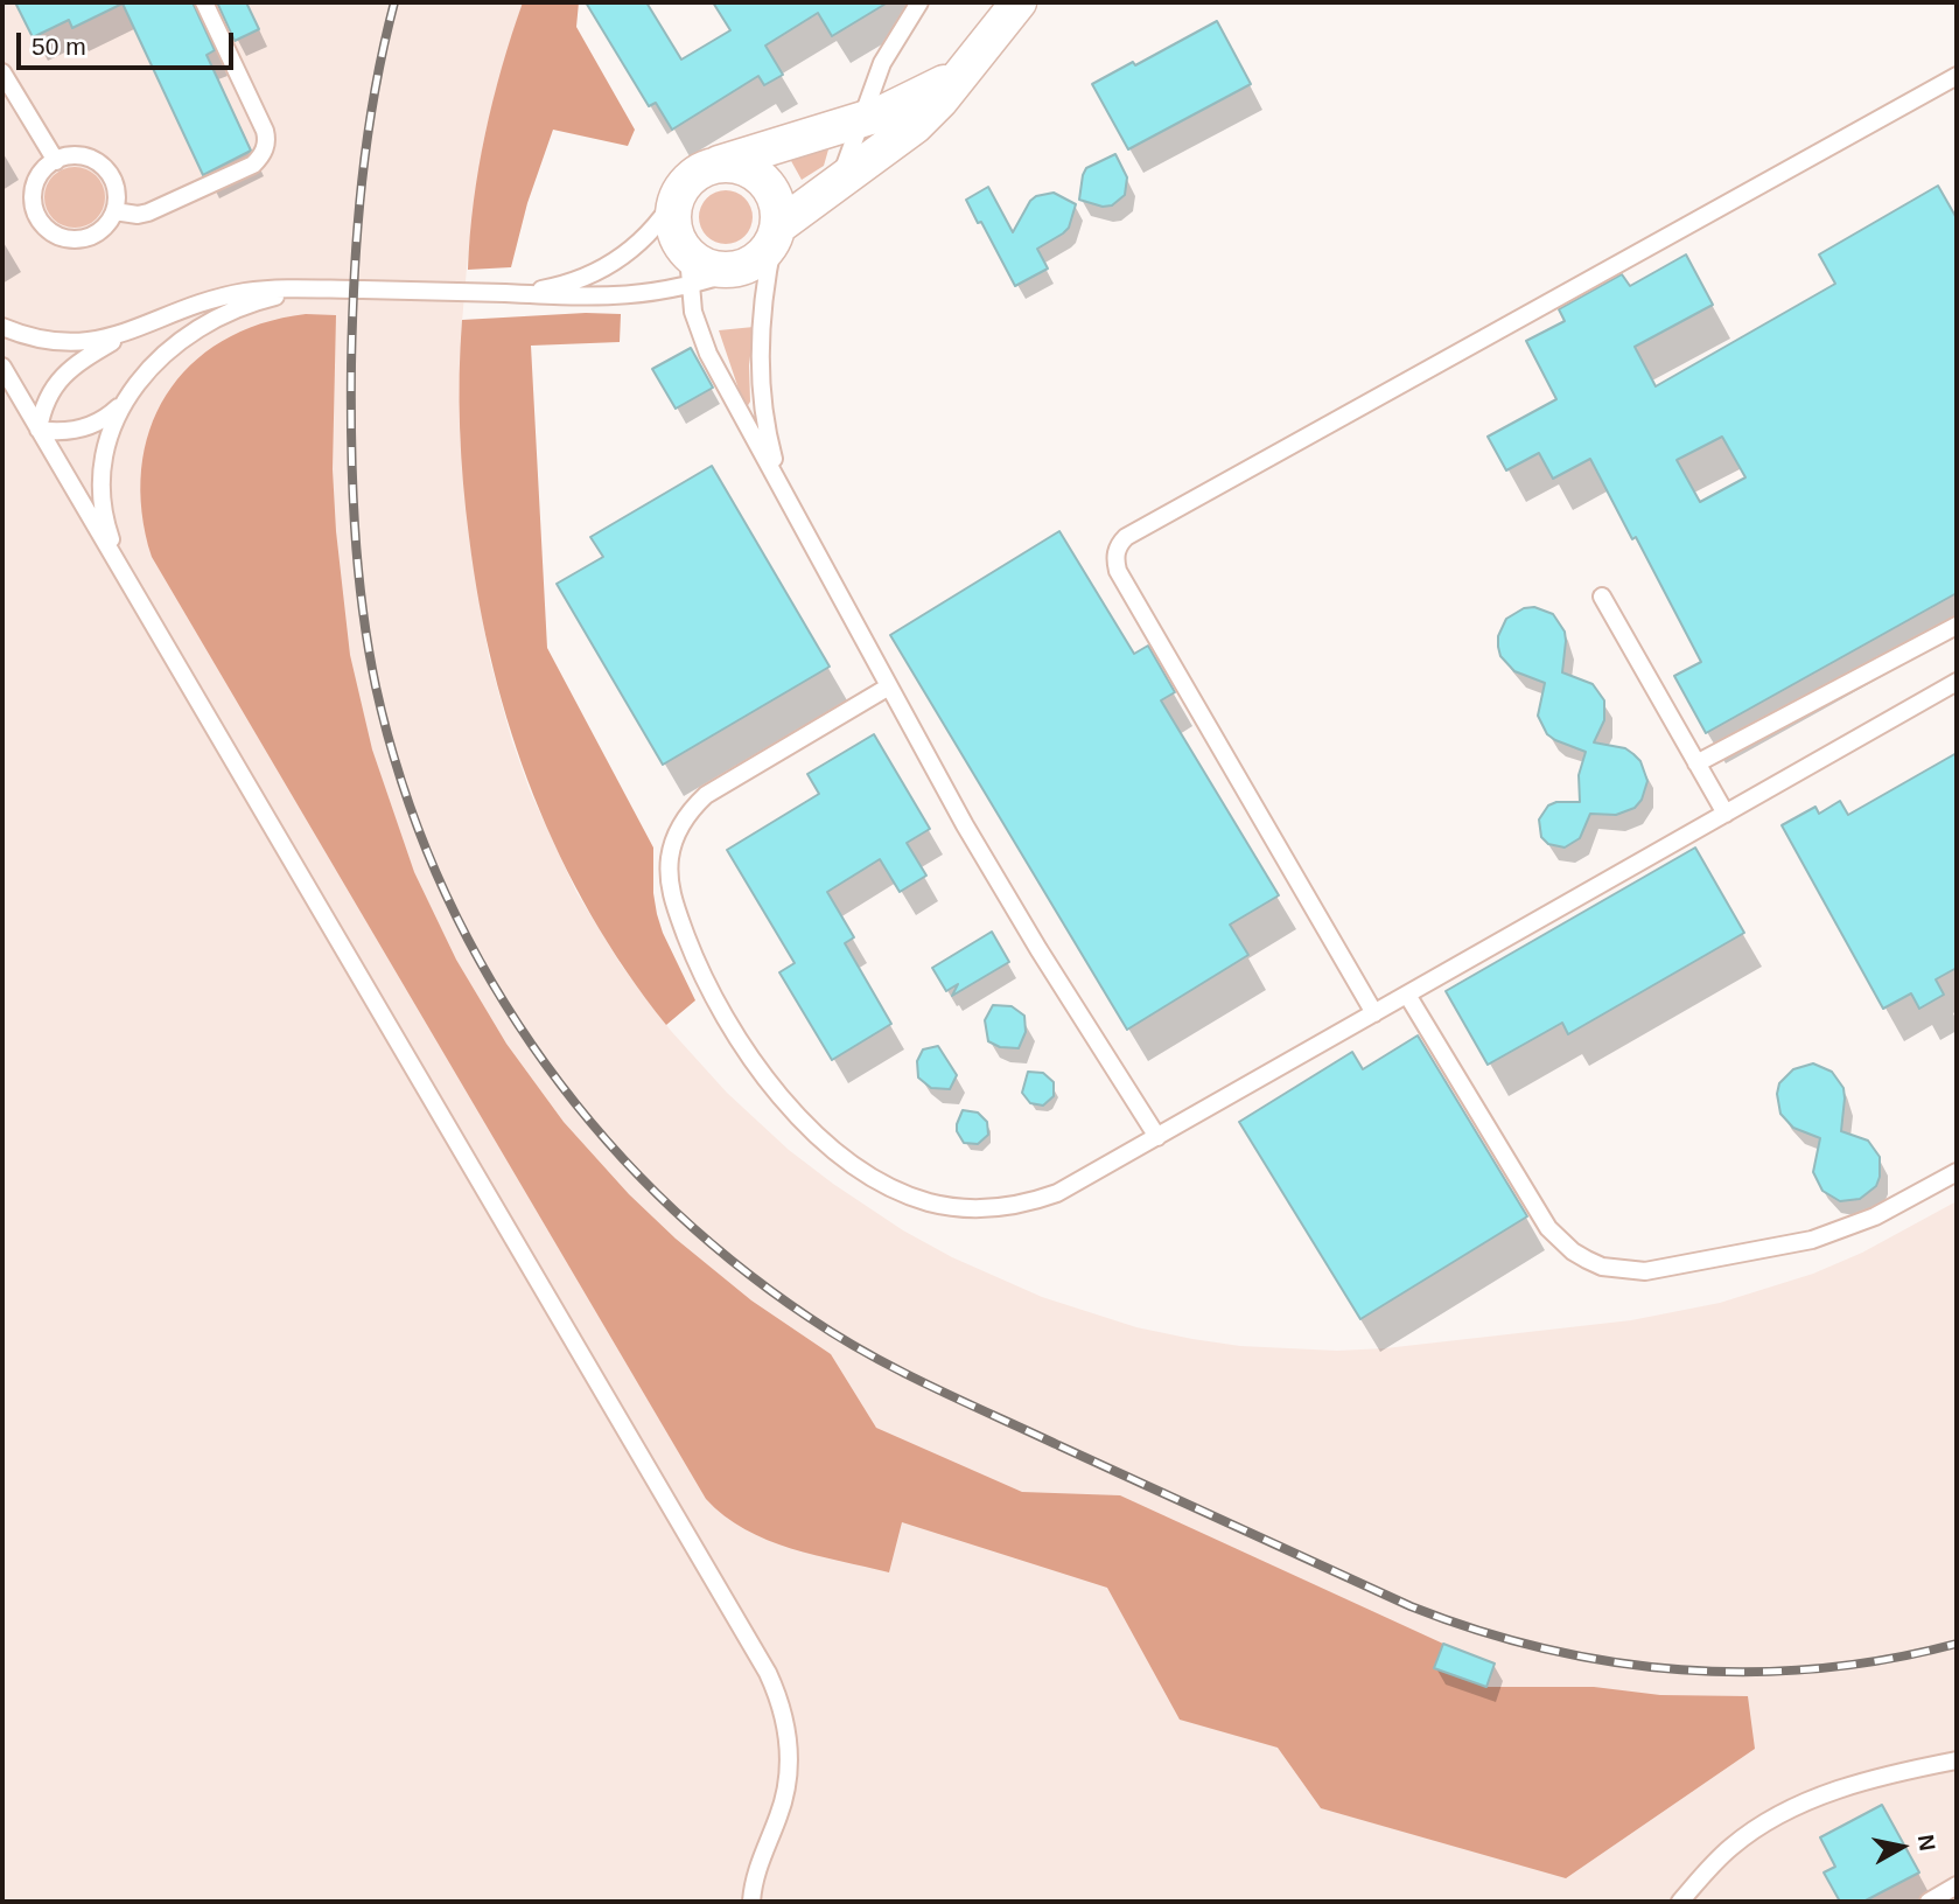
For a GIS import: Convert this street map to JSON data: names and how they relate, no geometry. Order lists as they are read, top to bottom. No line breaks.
{"scale_bar":"50 m","north":"right"}
